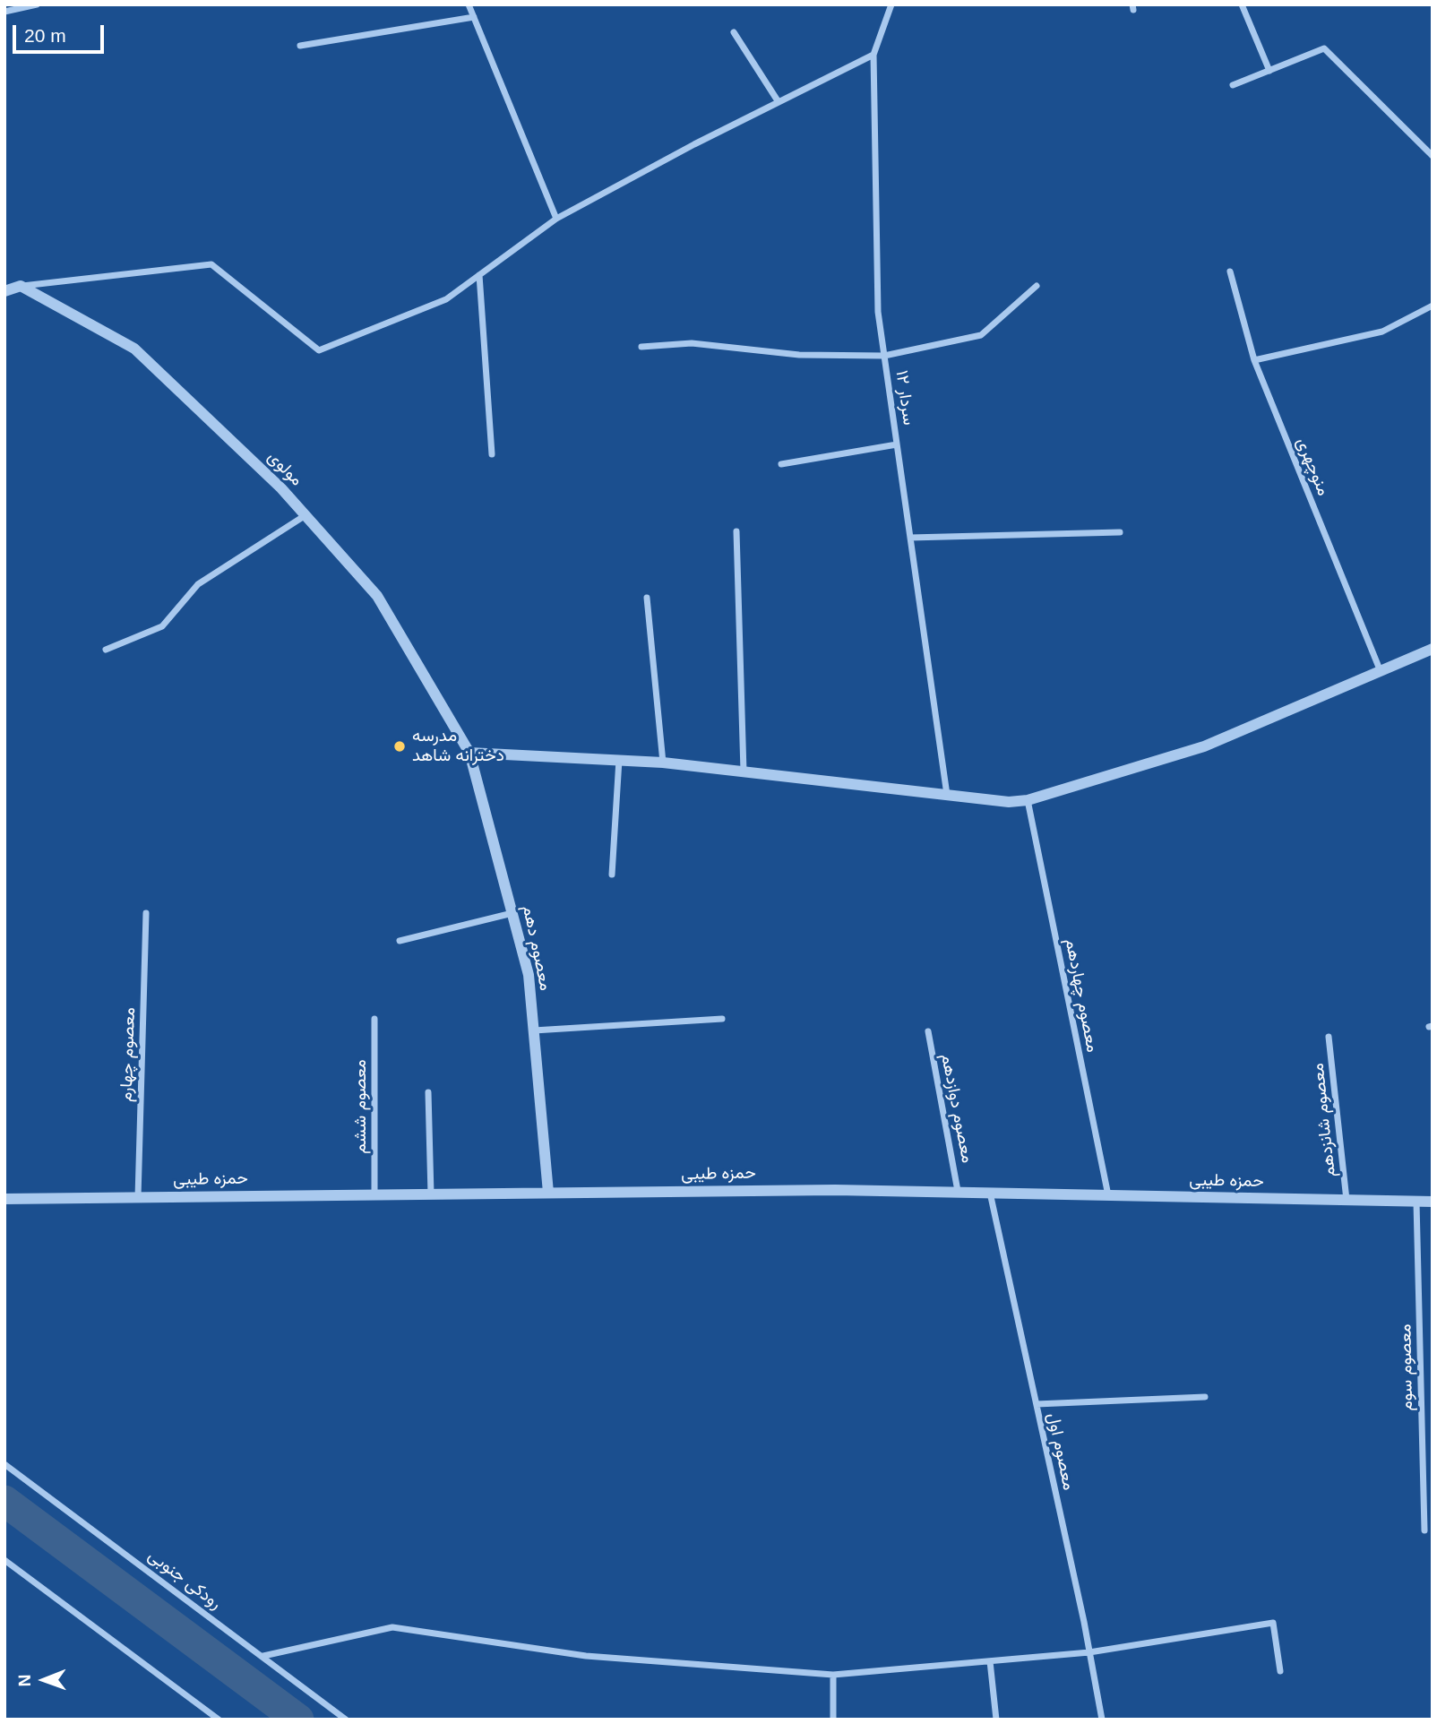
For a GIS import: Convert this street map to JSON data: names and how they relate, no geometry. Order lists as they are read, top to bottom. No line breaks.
{"streets":{"street":["سردار ۱۲","منوچهری","مولوی","معصوم دهم","معصوم چهاردهم","معصوم چهارم","معصوم ششم","معصوم دوازدهم","معصوم شانزدهم","حمزه طیبی","معصوم سوم","معصوم اول","رودکی جنوبی"]},"crossings":[["مولوی","معصوم دهم"],["معصوم دهم","حمزه طیبی"],["معصوم چهاردهم","حمزه طیبی"],["معصوم چهارم","حمزه طیبی"],["معصوم ششم","حمزه طیبی"],["معصوم دوازدهم","حمزه طیبی"],["معصوم شانزدهم","حمزه طیبی"],["حمزه طیبی","معصوم سوم"],["حمزه طیبی","معصوم اول"]],"places":["مدرسه دخترانه شاهد"],"scale_bar":"20 m","north":"left"}
